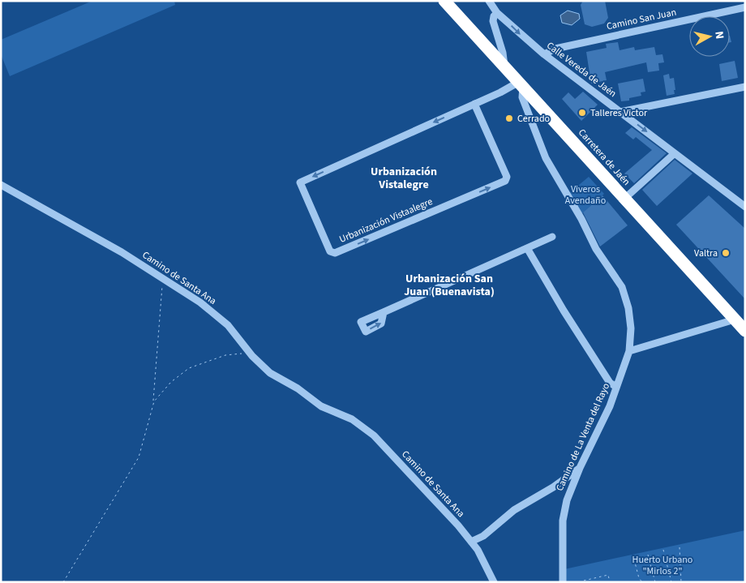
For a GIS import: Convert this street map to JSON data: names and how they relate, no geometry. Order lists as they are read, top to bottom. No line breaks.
{"streets":{"highway":["Carretera de Jaén"],"street":["Camino San Juan","Calle Vereda de Jaén","Urbanización Vistaalegre","Camino de Santa Ana","Camino de La Venta del Rayo"]},"crossings":[["Camino San Juan","Calle Vereda de Jaén"],["Carretera de Jaén","Urbanización Vistaalegre"],["Carretera de Jaén","Camino de La Venta del Rayo"],["Urbanización Vistaalegre","Camino de La Venta del Rayo"]],"one_way":["Calle Vereda de Jaén"],"districts":["Urbanización Vistalegre","Urbanización San Juan (Buenavista)"],"parks":["Viveros Avendaño","Huerto Urbano \"Mirlos 2\""],"places":["Talleres Victor","Cerrado","Valtra"],"north":"right"}
